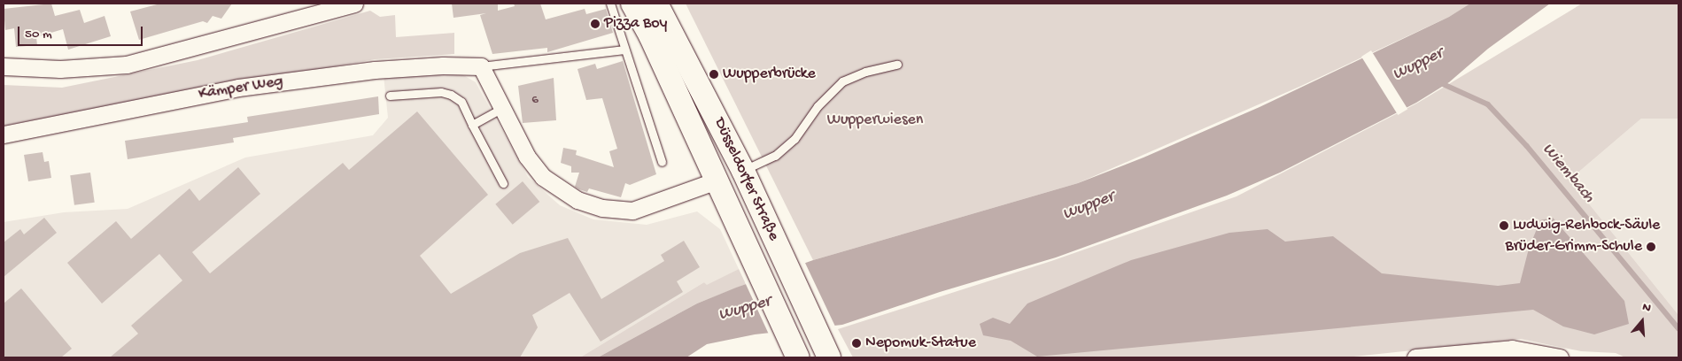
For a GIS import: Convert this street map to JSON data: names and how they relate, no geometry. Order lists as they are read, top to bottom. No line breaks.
{"streets":{"main road":["Düsseldorfer Straße"],"street":["Kämper Weg"]},"water":["Wupper","Wiembach"],"parks":["Wupperwiesen"],"places":["Pizza Boy","Wupperbrücke","Ludwig-Rehbock-Säule","Brüder-Grimm-Schule","Nepomuk-Statue"],"house_numbers":["6"],"scale_bar":"50 m","north":"top"}
